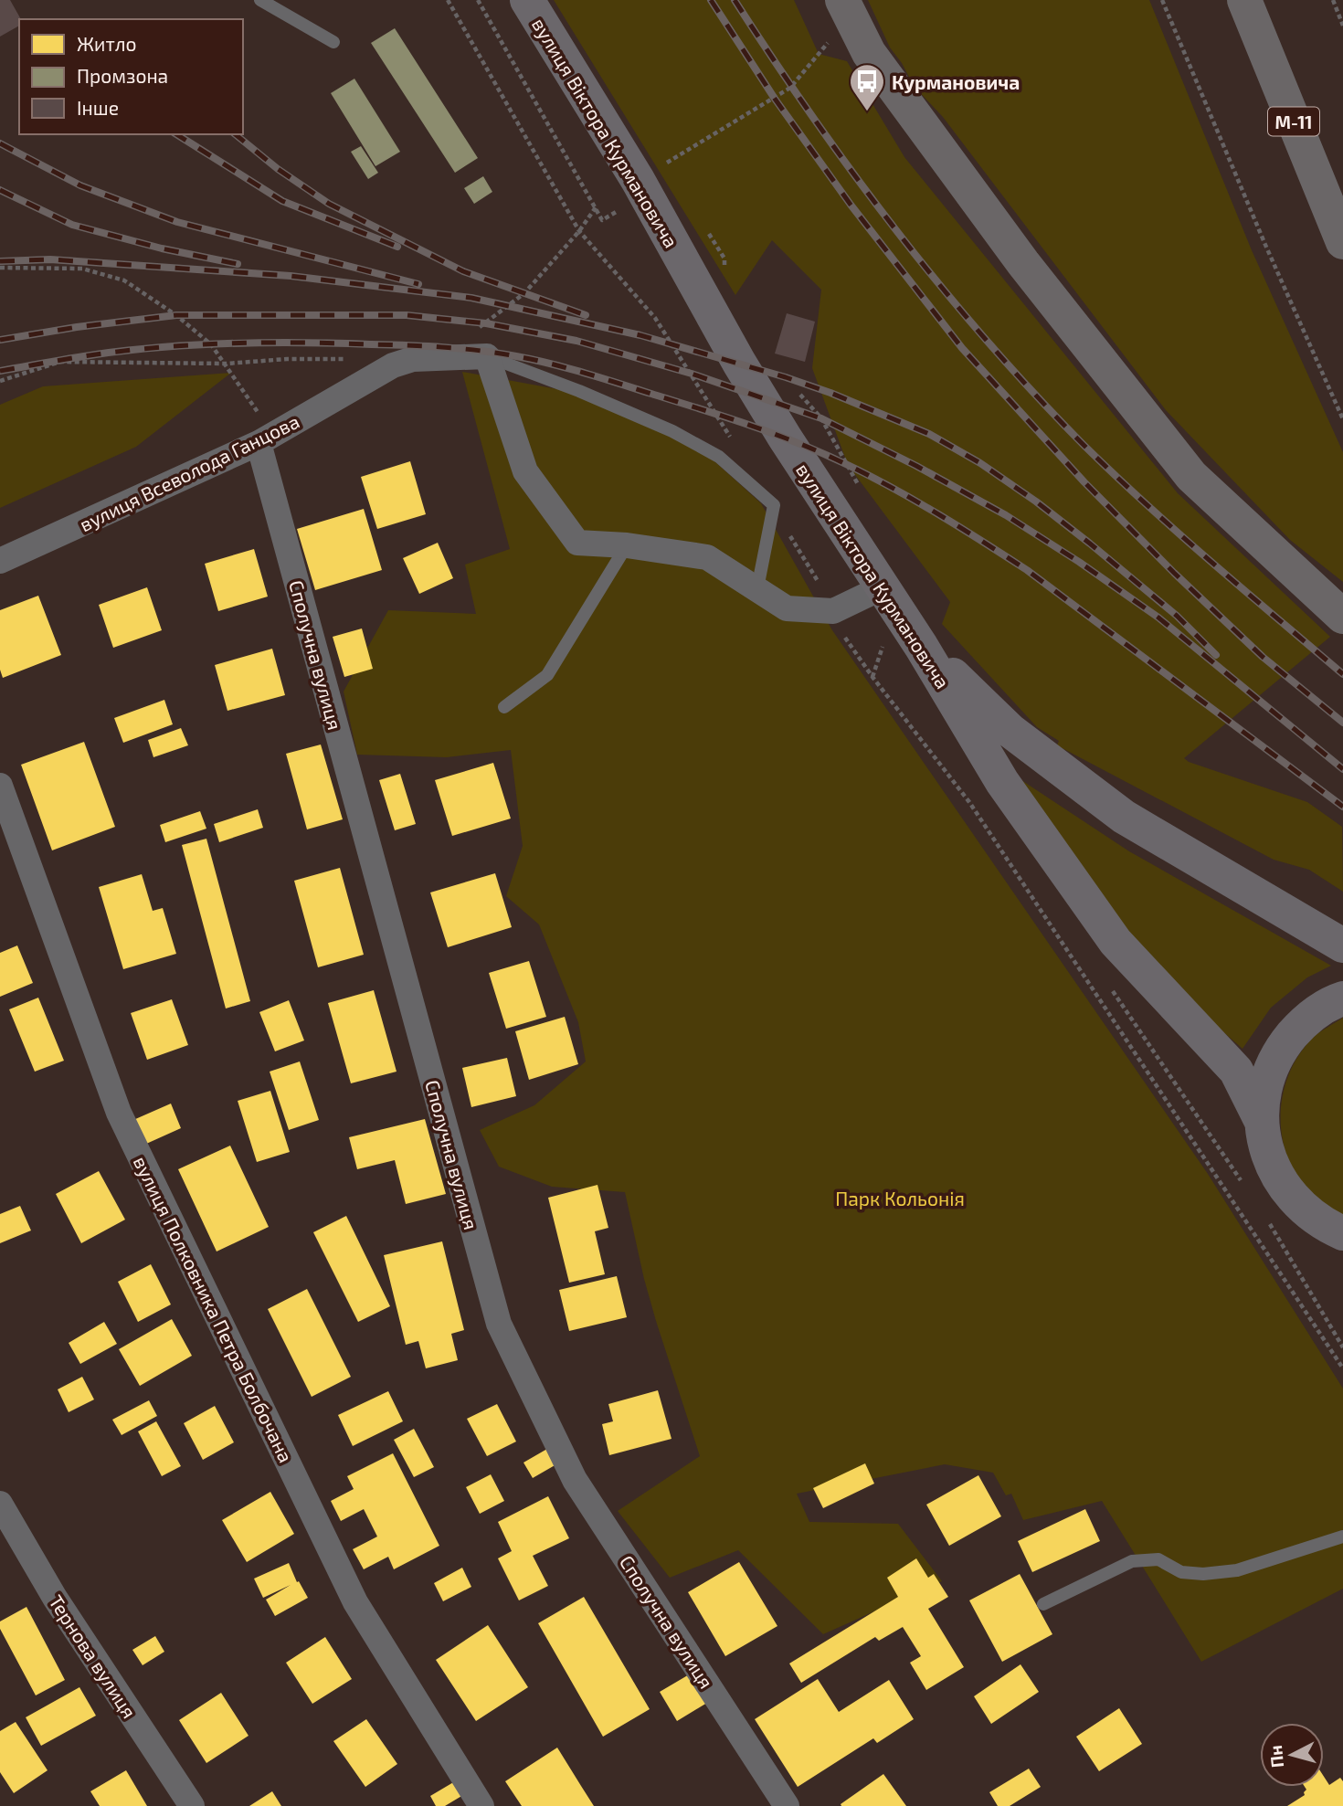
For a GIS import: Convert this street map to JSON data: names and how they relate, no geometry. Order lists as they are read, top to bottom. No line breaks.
{"streets":{"main road":["М-11"],"street":["вулиця Віктора Курмановича","вулиця Всеволода Ганцова","Сполучна вулиця","вулиця Полковника Петра Болбочана","Тернова вулиця"]},"crossings":[["вулиця Всеволода Ганцова","Сполучна вулиця"]],"parks":["Парк Кольонія"],"places":{"bus stop":["Курмановича"]},"legend":["Житло","Промзона","Інше"],"north":"left"}
